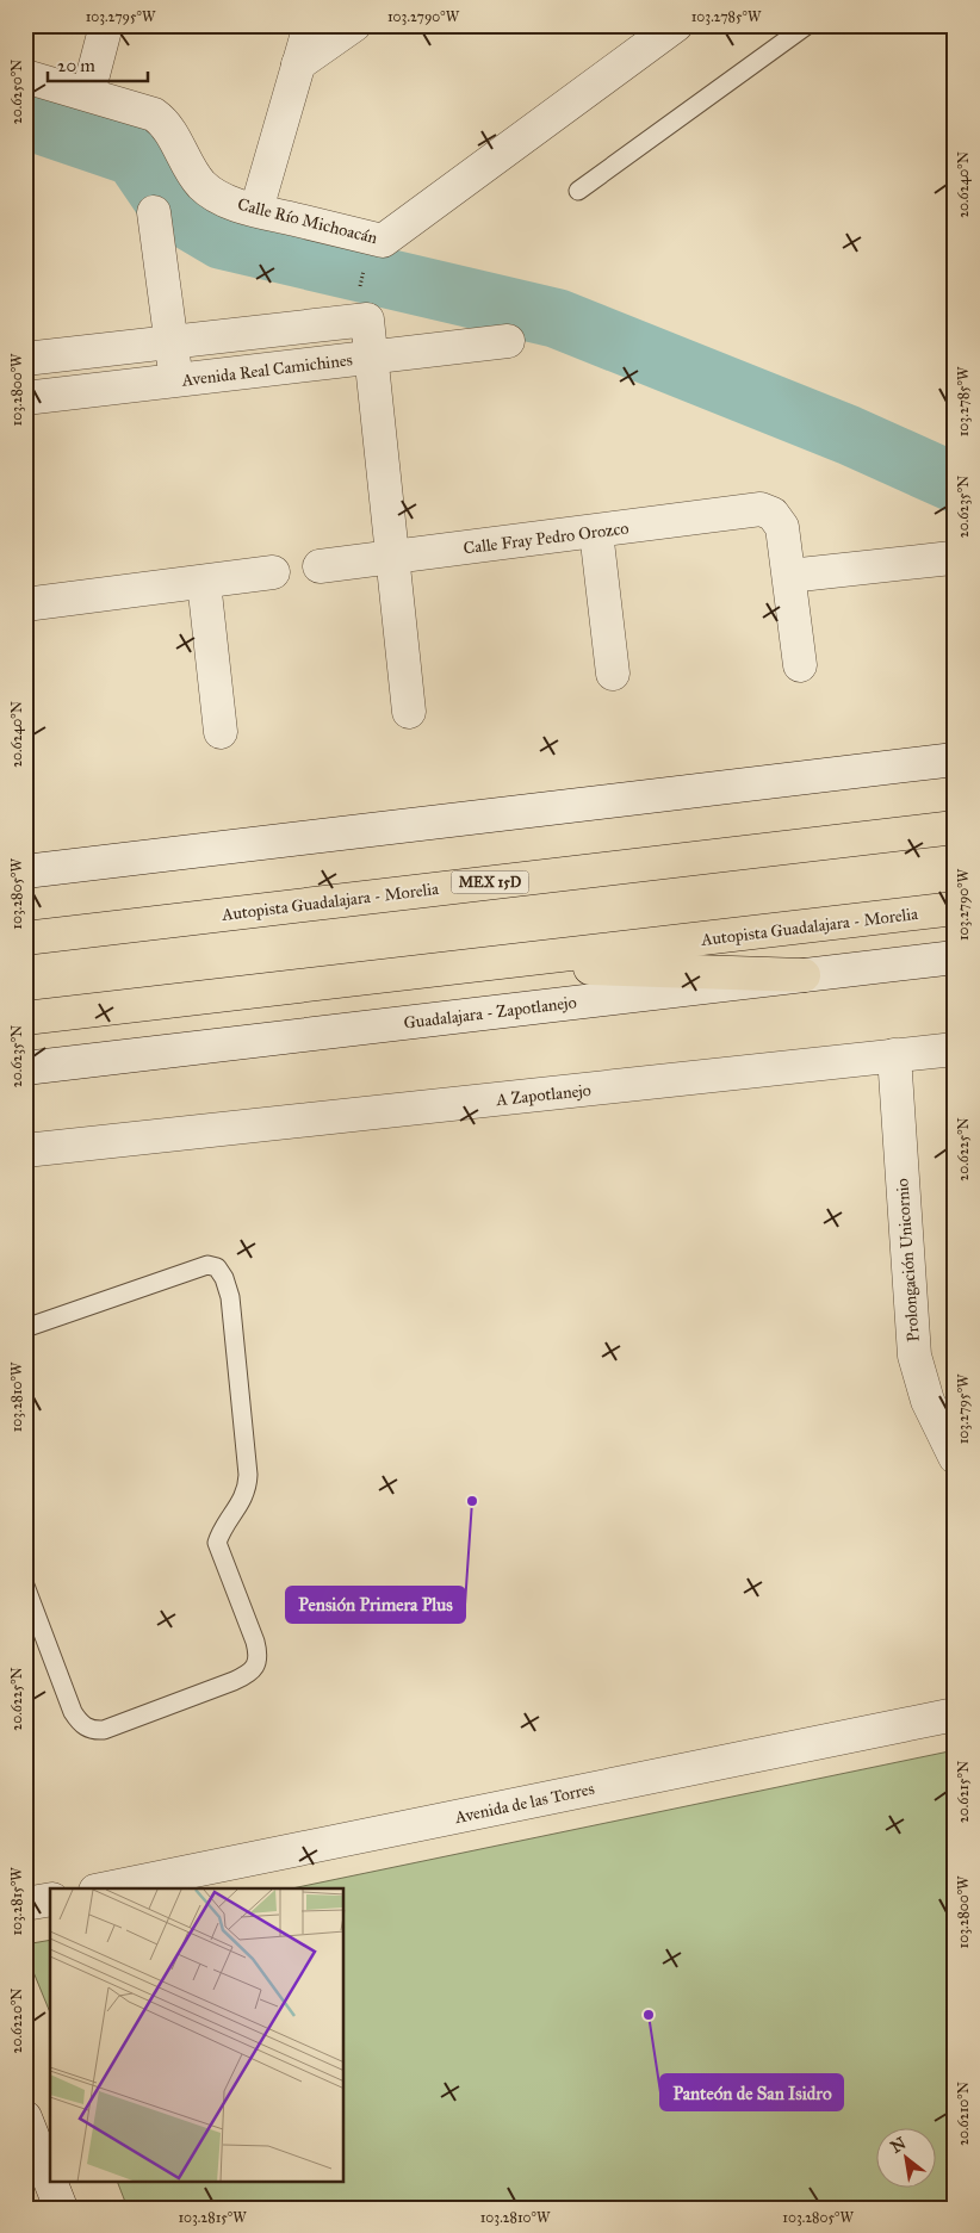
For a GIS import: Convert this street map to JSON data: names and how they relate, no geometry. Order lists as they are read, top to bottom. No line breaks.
{"streets":{"highway":["MEX 15D","Autopista Guadalajara - Morelia"],"street":["Calle Río Michoacán","Avenida Real Camichines","Calle Fray Pedro Orozco","Guadalajara - Zapotlanejo","A Zapotlanejo","Prolongación Unicornio","Avenida de las Torres"]},"crossings":[["A Zapotlanejo","Prolongación Unicornio"]],"places":["Pensión Primera Plus","Panteón de San Isidro"],"scale_bar":"20 m","north":"top left","coordinates":["103.2795°W","103.2790°W","103.2785°W","20.6250°N","20.6240°N","103.2800°W","20.6235°N","103.2805°W","20.6225°N","103.2810°W","20.6215°N","103.2815°W","20.6220°N","20.6210°N"]}
